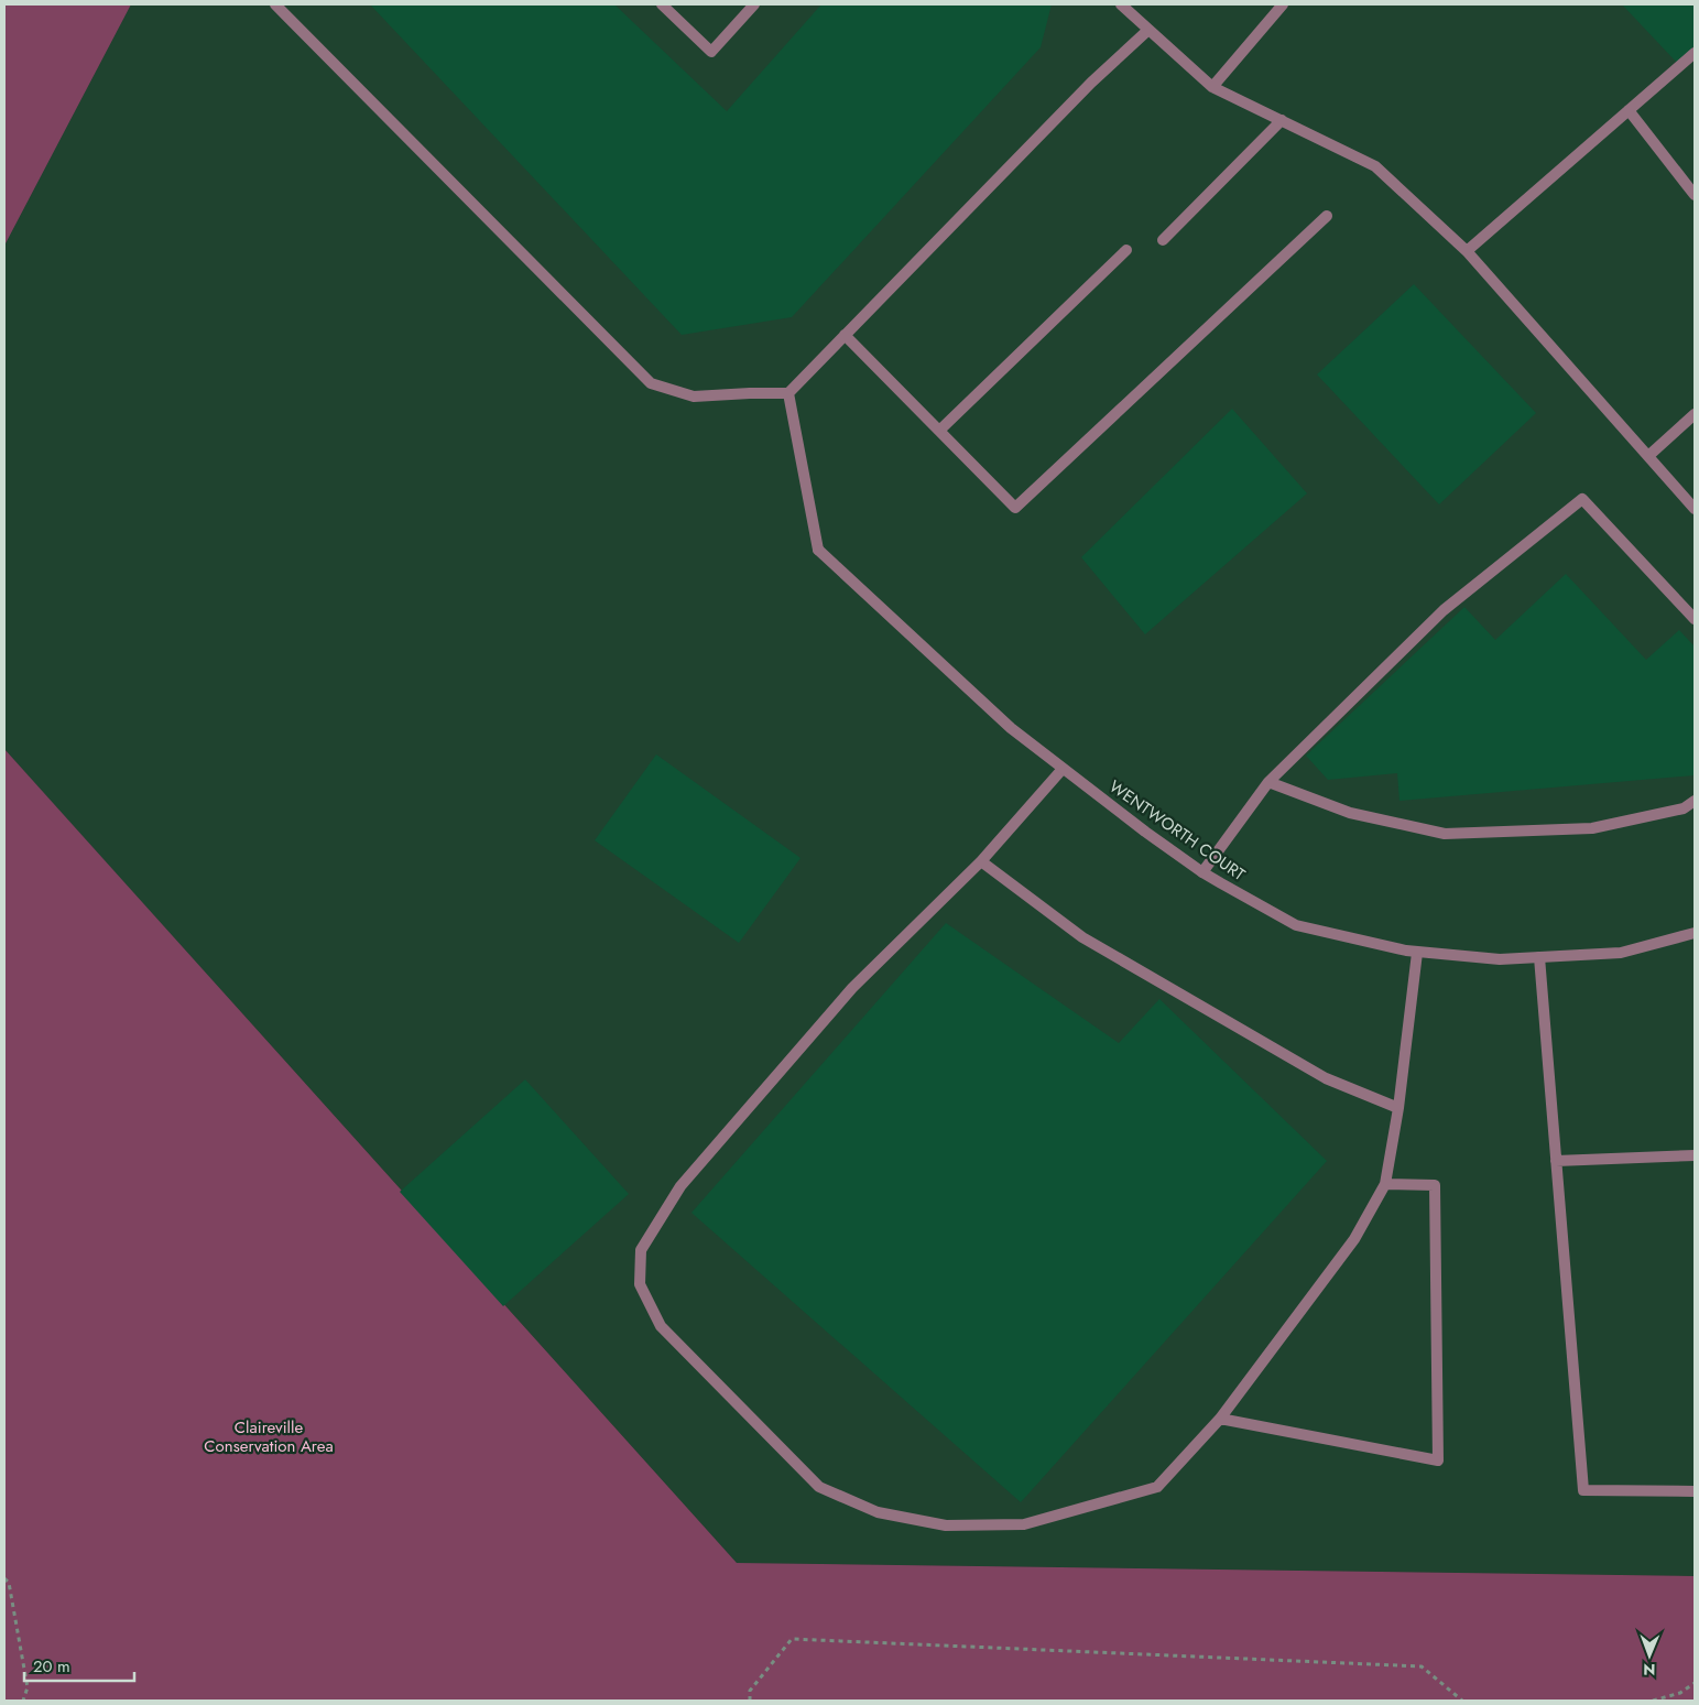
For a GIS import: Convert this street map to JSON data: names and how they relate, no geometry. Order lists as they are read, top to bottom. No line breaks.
{"streets":{"street":["WENTWORTH COURT"]},"parks":["Claireville Conservation Area"],"scale_bar":"20 m","north":"bottom"}
